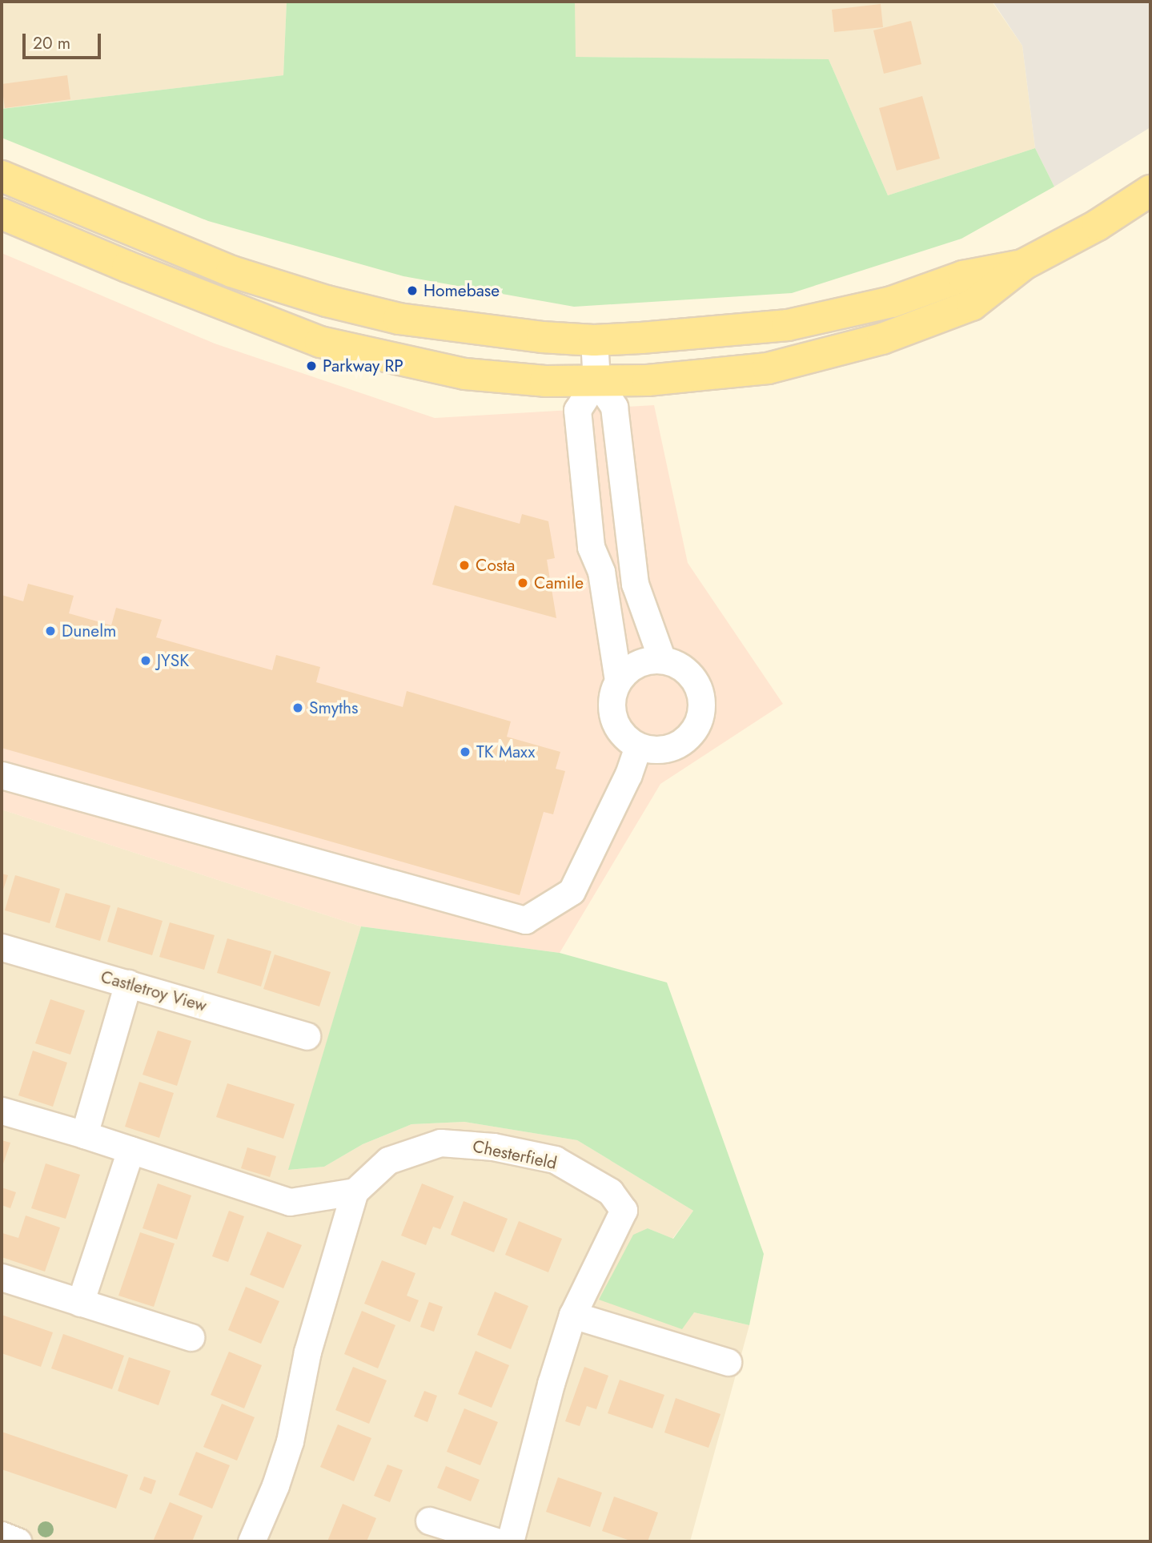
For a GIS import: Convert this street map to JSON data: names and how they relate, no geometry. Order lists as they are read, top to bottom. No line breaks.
{"streets":{"street":["Castletroy View","Chesterfield"]},"places":["Homebase","Parkway RP","Costa","Camile","Dunelm","JYSK","Smyths","TK Maxx"],"scale_bar":"20 m"}
